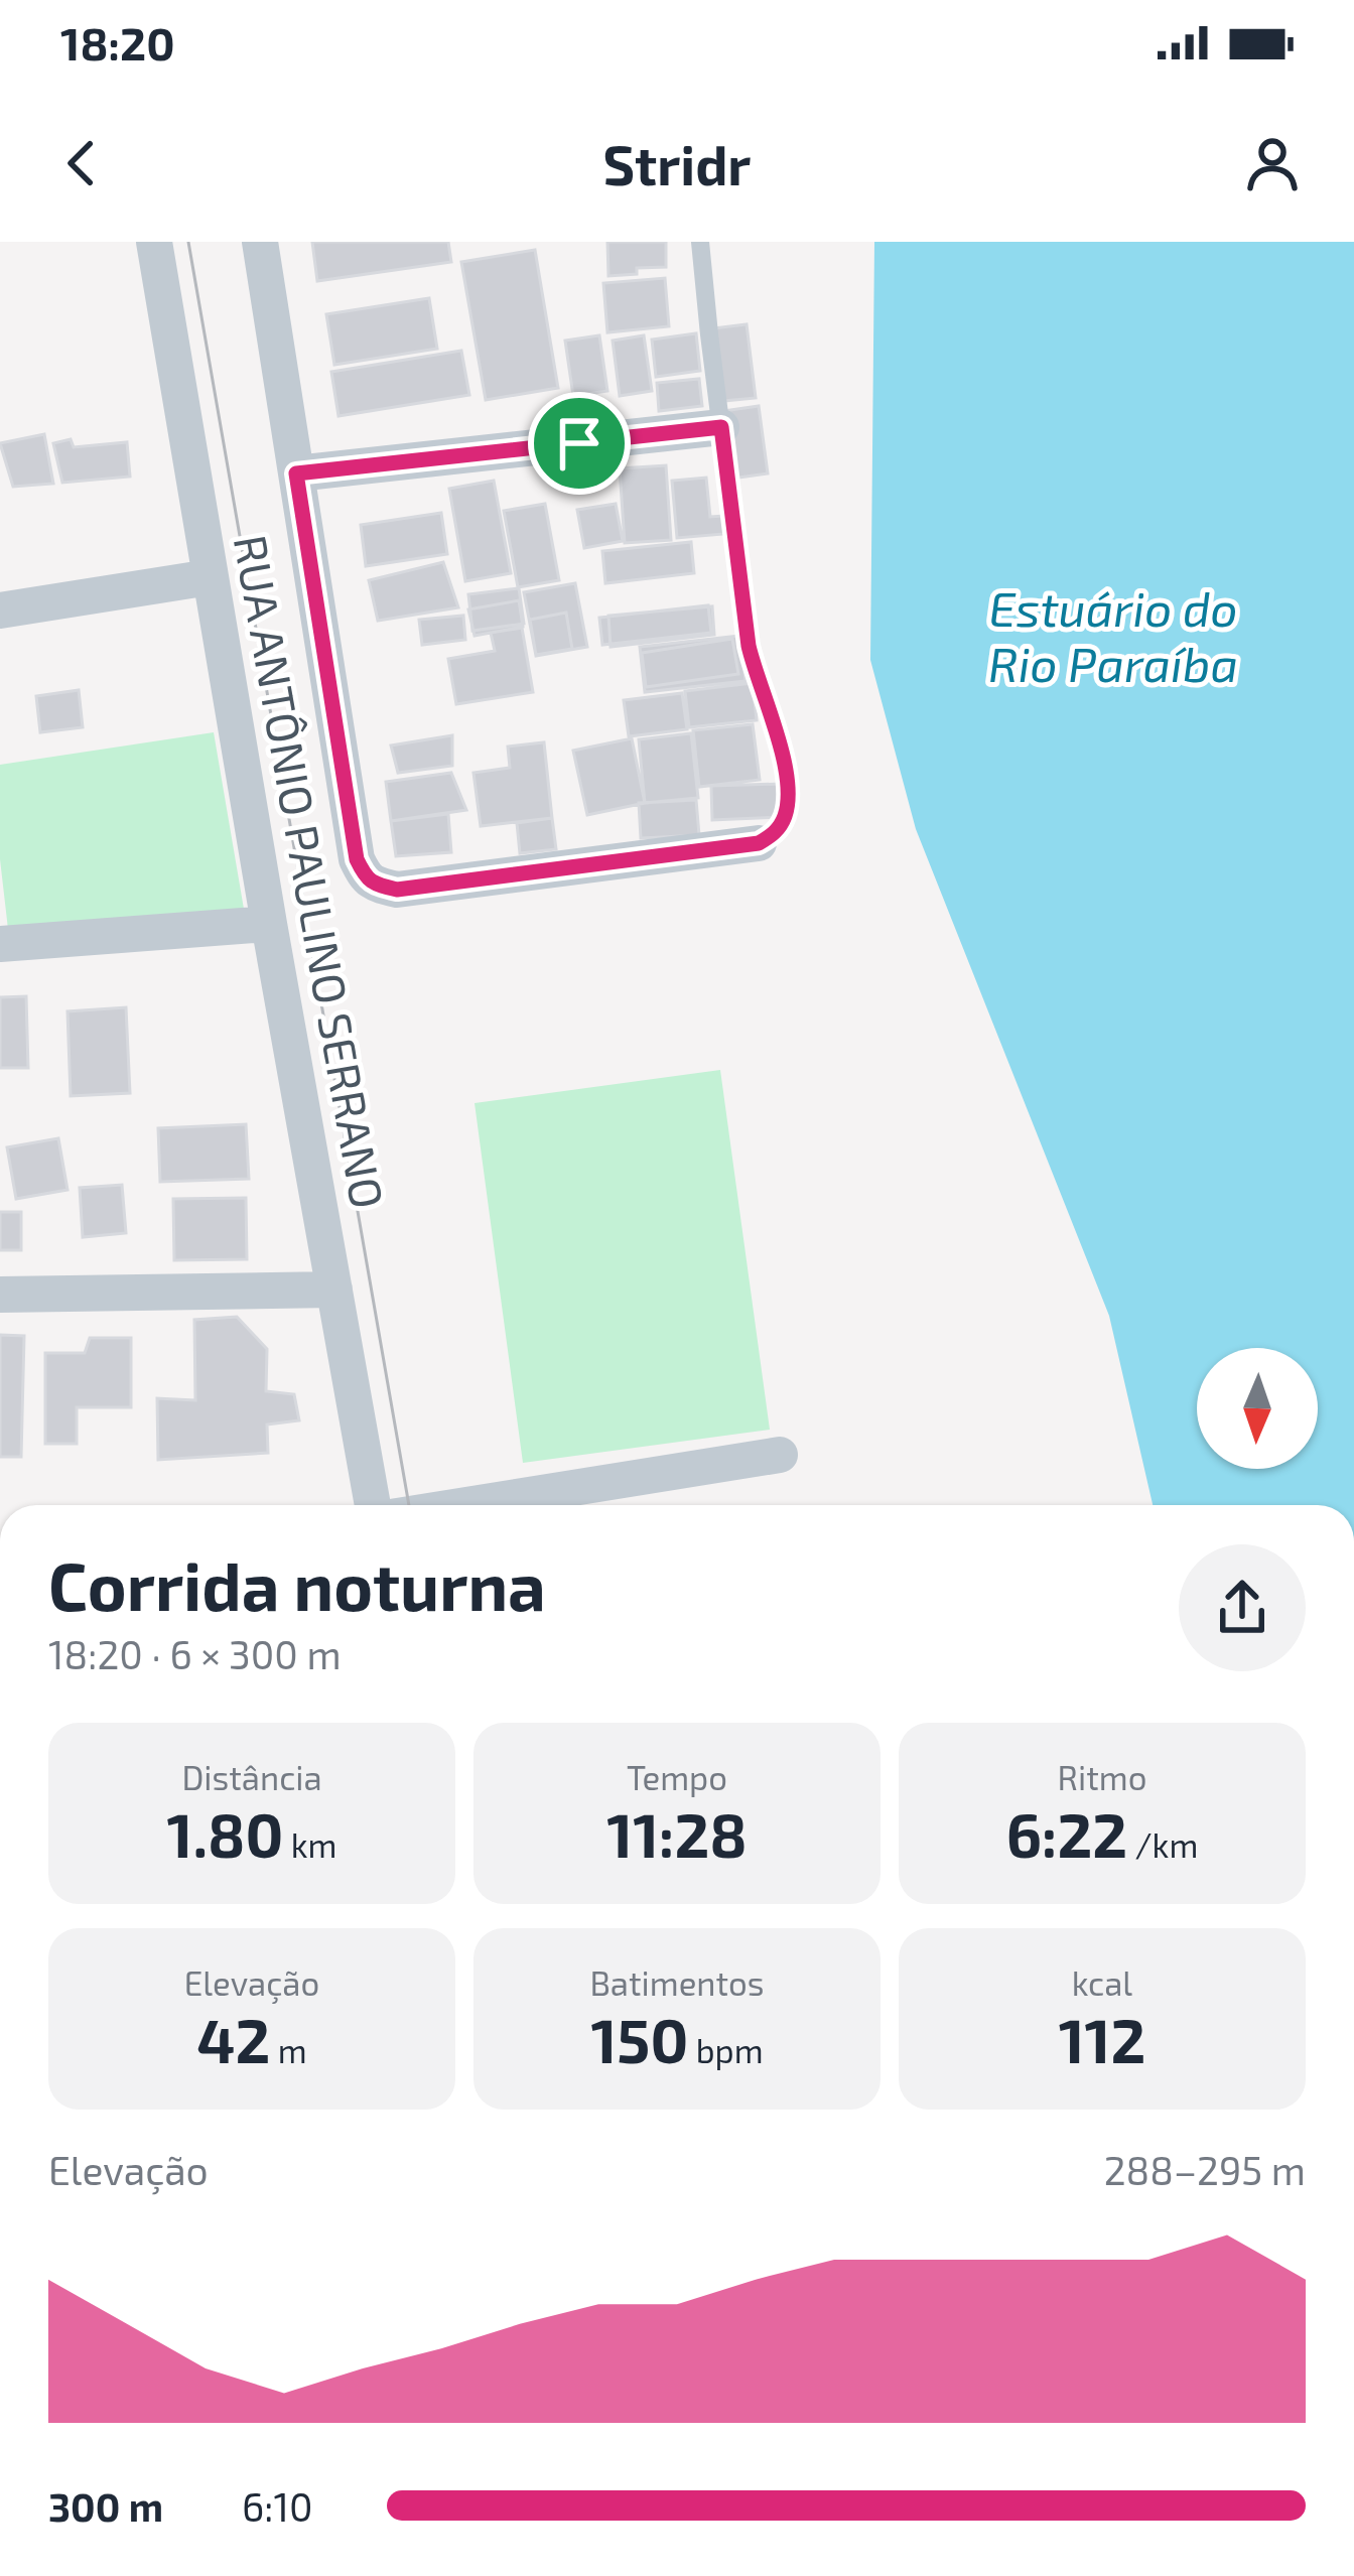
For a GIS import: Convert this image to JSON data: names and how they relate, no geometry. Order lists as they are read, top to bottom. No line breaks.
{"streets":{"street":["RUA ANTÔNIO PAULINO SERRANO"]},"water":["Estuário do Rio Paraíba"],"north":"bottom","page":{"status":"18:20","header":"Stridr","heading":["Corrida noturna","18:20 · 6 × 300 m"],"stats":[["Distância","1.80 km"],["Tempo","11:28"],["Ritmo","6:22 /km"],["Elevação","42 m"],["Batimentos","150 bpm"],["kcal","112"]],"chart":["Elevação","288–295 m"],"list":[{"name":"300 m","note":"6:10"}]}}
